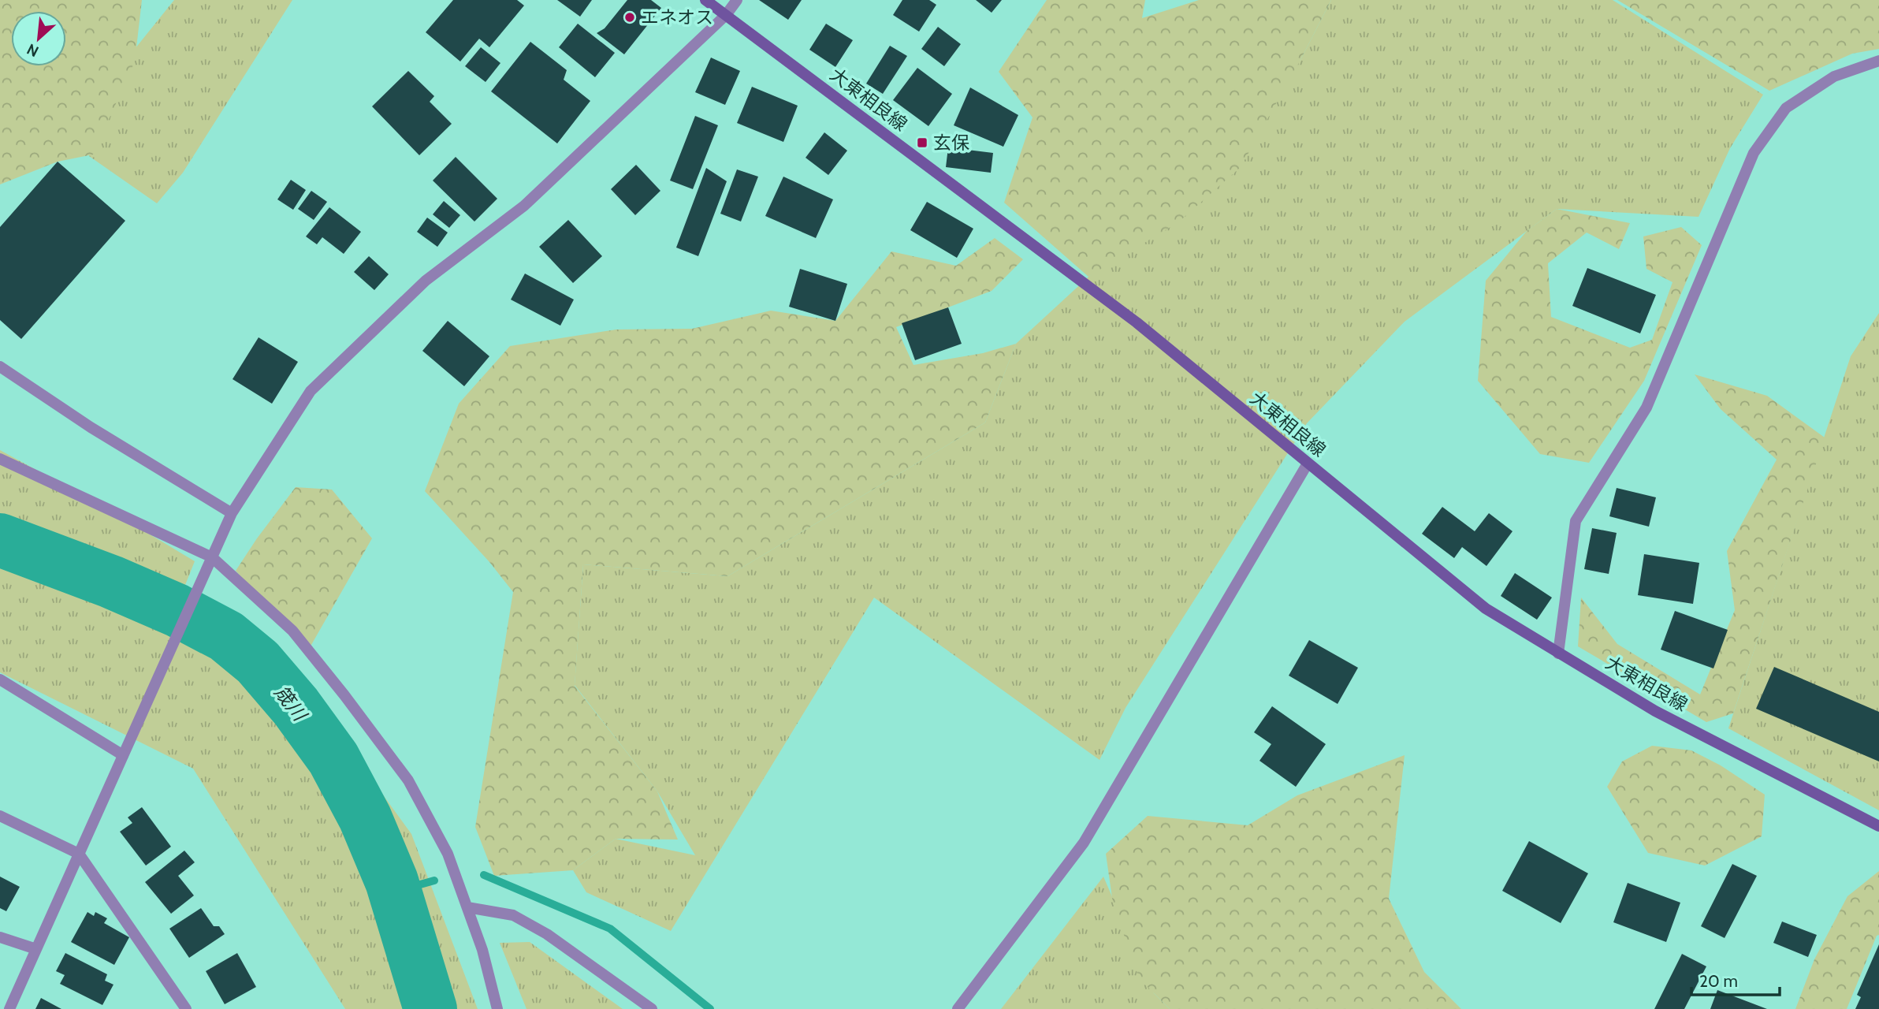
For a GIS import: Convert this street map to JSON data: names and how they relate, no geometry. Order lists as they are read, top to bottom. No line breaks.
{"streets":{"main road":["大東相良線"]},"water":["筬川"],"places":{"other":["エネオス"],"transit":["玄保"]},"scale_bar":"20 m","north":"bottom left"}
